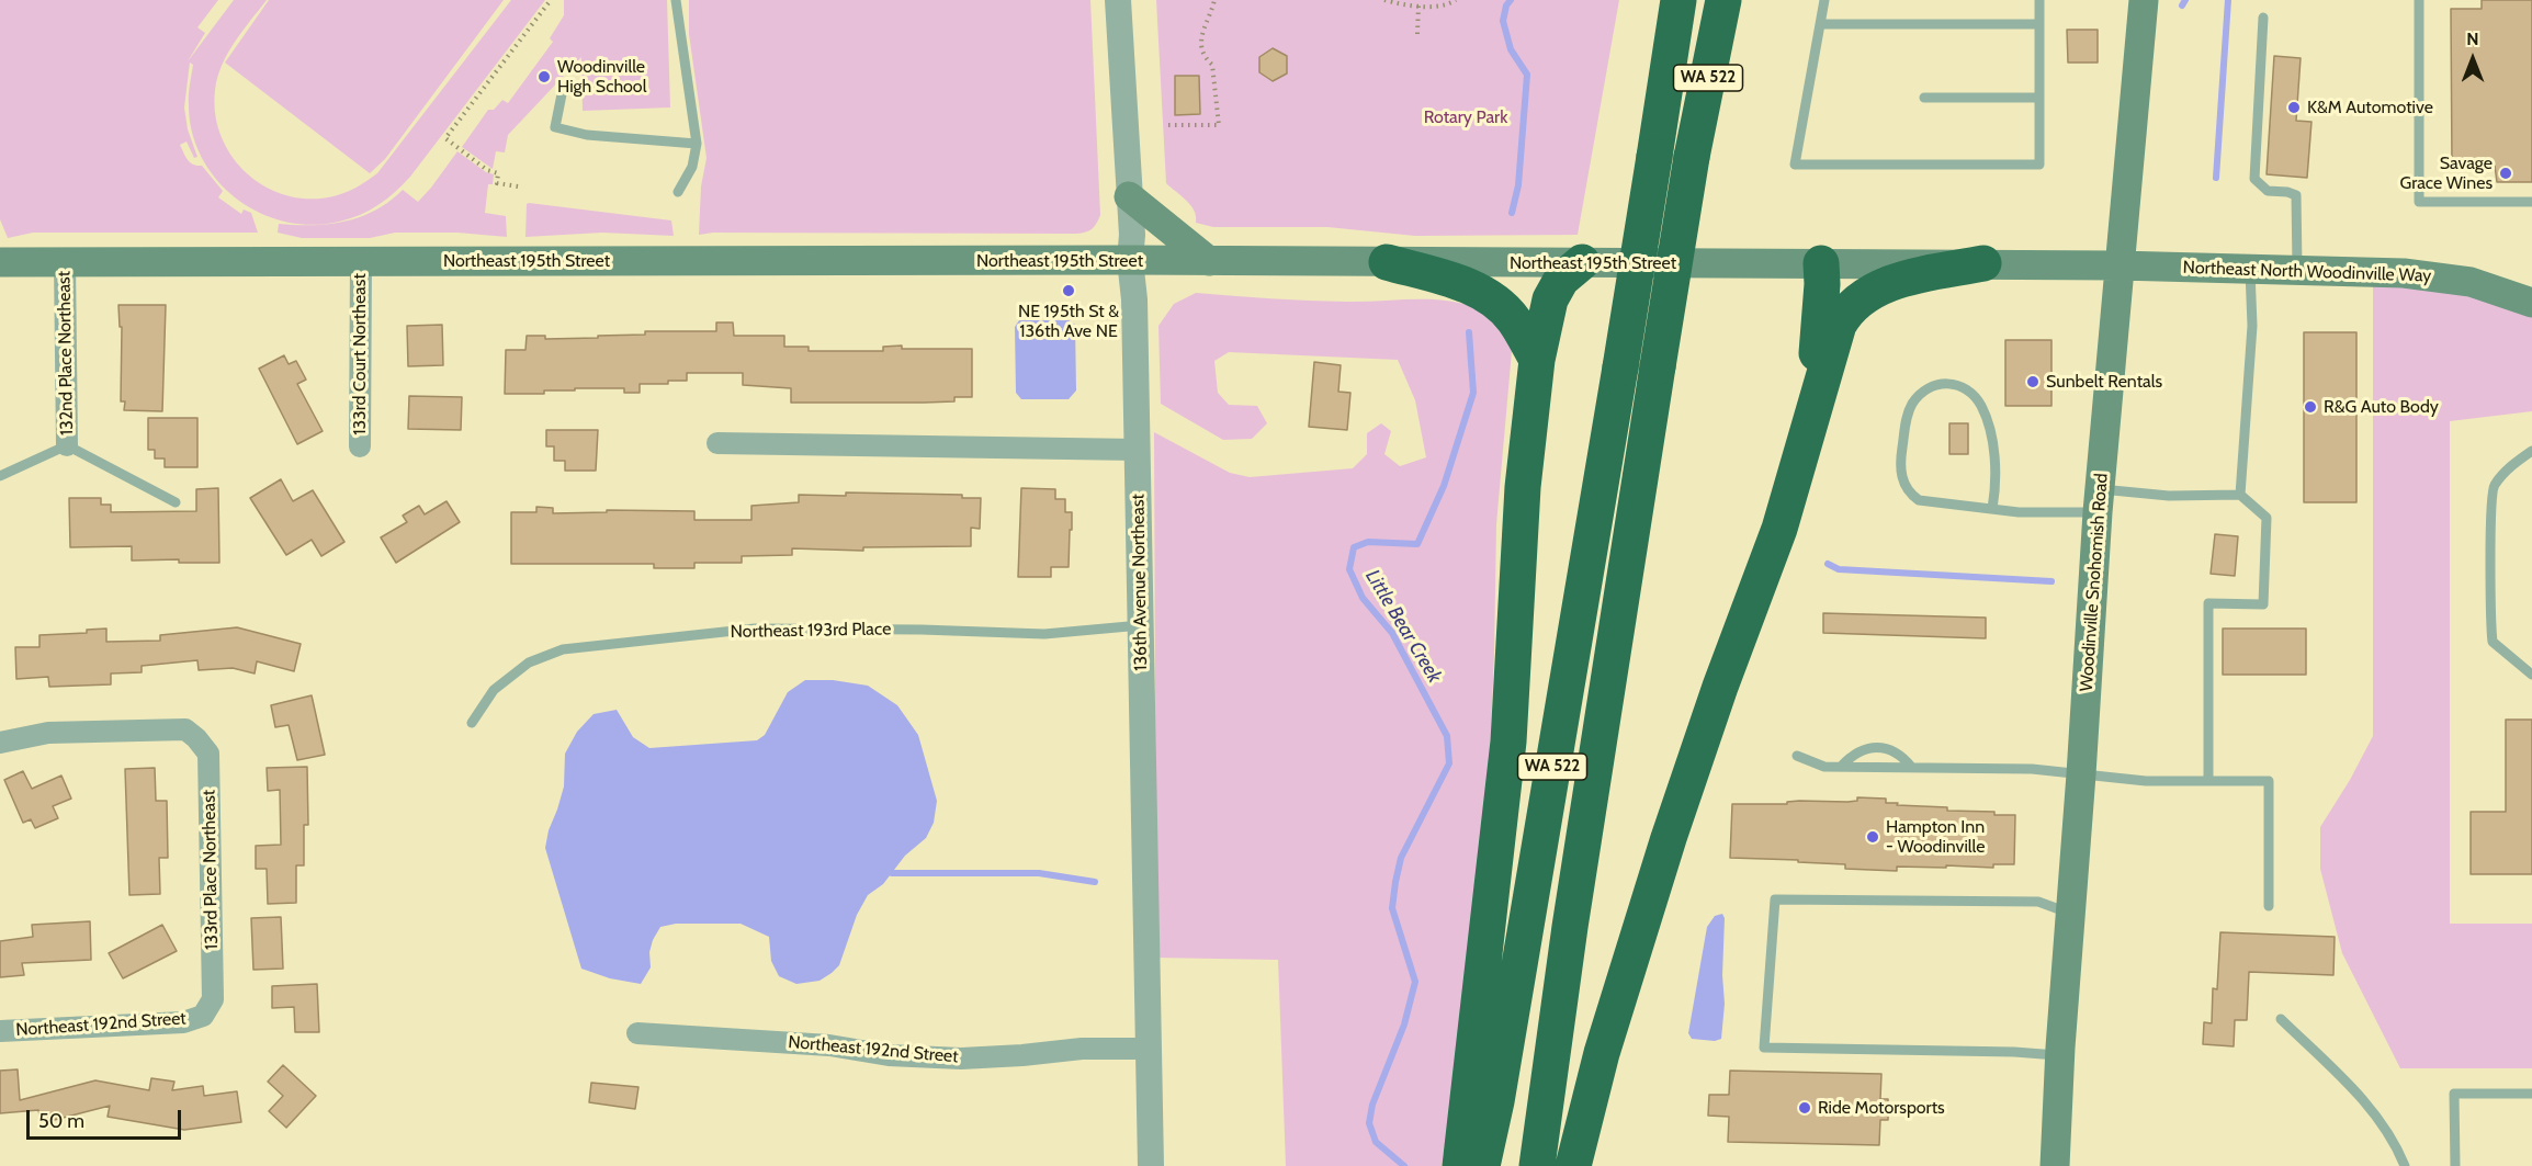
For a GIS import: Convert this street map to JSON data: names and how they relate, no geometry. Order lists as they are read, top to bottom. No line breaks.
{"streets":{"highway":["WA 522"],"main road":["Northeast 195th Street","Northeast North Woodinville Way","Woodinville Snohomish Road"],"street":["132nd Place Northeast","133rd Court Northeast","136th Avenue Northeast","133rd Place Northeast","Northeast 192nd Street"],"lane":["Northeast 193rd Place"]},"crossings":[["Northeast 195th Street","Northeast North Woodinville Way"],["Northeast 195th Street","132nd Place Northeast"],["Northeast 195th Street","133rd Court Northeast"],["Northeast 195th Street","136th Avenue Northeast"],["Northeast 195th Street","Woodinville Snohomish Road"],["Northeast North Woodinville Way","Woodinville Snohomish Road"],["136th Avenue Northeast","Northeast 193rd Place"],["136th Avenue Northeast","Northeast 192nd Street"],["133rd Place Northeast","Northeast 192nd Street"]],"water":["Little Bear Creek"],"parks":["Rotary Park"],"places":["Woodinville High School","K&M Automotive","Savage Grace Wines","NE 195th St & 136th Ave NE","Sunbelt Rentals","R&G Auto Body","Hampton Inn - Woodinville","Ride Motorsports"],"scale_bar":"50 m","north":"top"}
